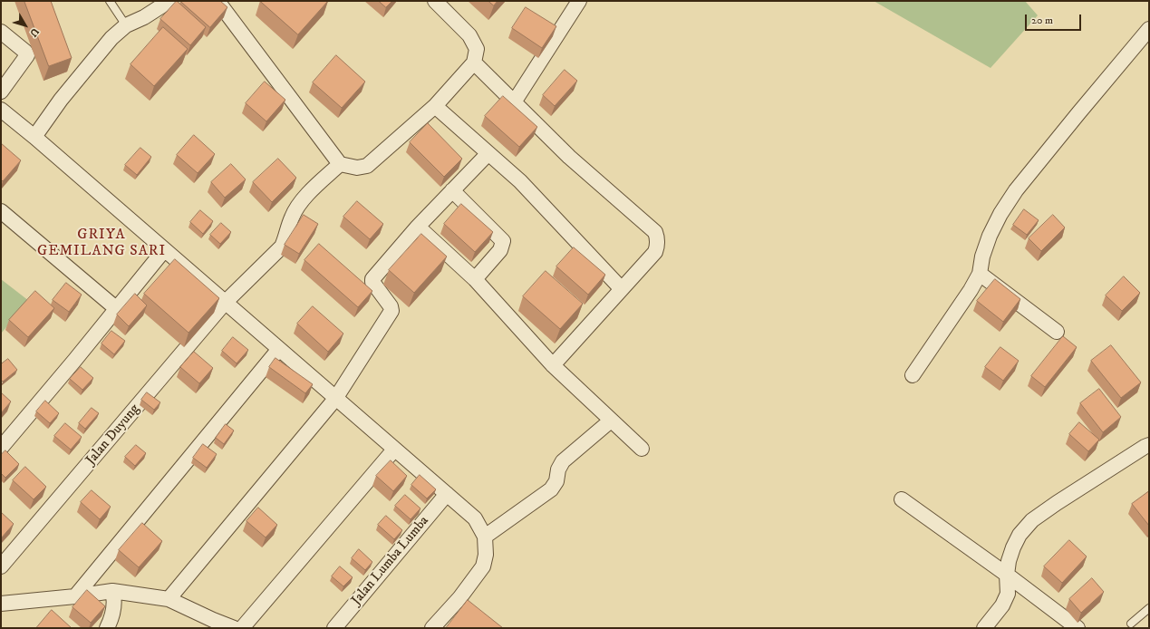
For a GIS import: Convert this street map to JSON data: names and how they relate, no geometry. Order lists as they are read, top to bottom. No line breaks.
{"streets":{"street":["Jalan Duyung","Jalan Lumba Lumba"]},"districts":["GRIYA GEMILANG SARI"],"scale_bar":"20 m","north":"bottom right"}
